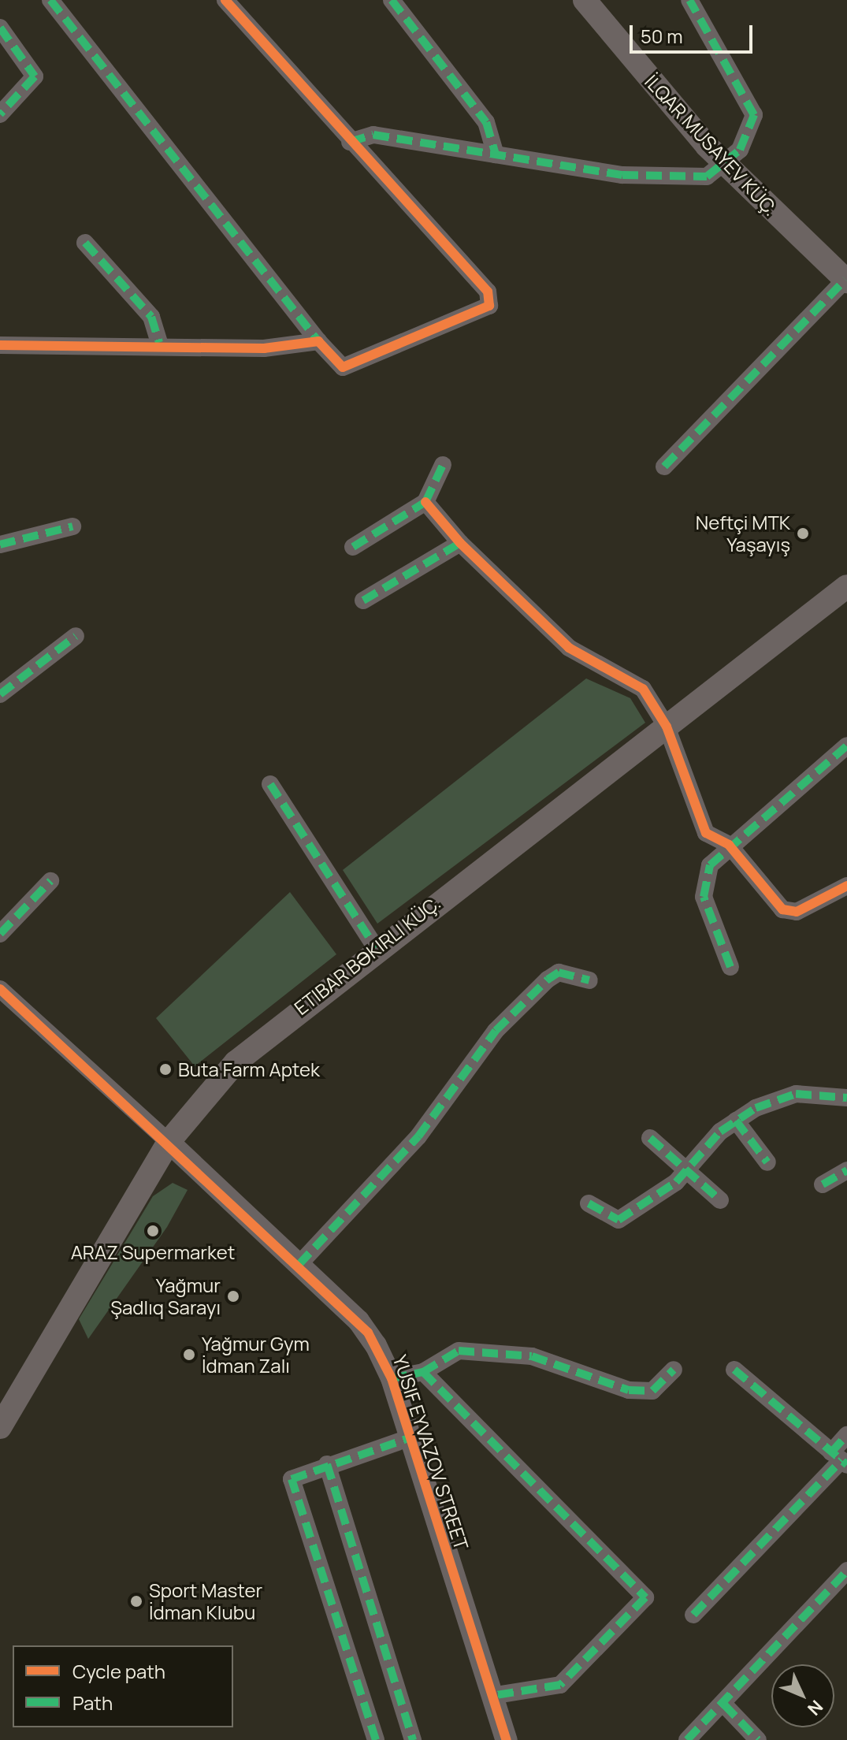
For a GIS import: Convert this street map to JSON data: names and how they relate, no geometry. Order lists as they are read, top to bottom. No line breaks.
{"streets":{"main road":["İLQAR MUSAYEV KÜÇ.","ETIBAR BƏKIRLI KÜÇ."],"street":["YUSIF EYVAZOV STREET"]},"crossings":[["ETIBAR BƏKIRLI KÜÇ.","YUSIF EYVAZOV STREET"]],"places":["Neftçi MTK Yaşayış","Buta Farm Aptek","ARAZ Supermarket","Yağmur Şadlıq Sarayı","Yağmur Gym İdman Zalı","Sport Master İdman Klubu"],"legend":["Cycle path","Path"],"scale_bar":"50 m","north":"bottom right"}
